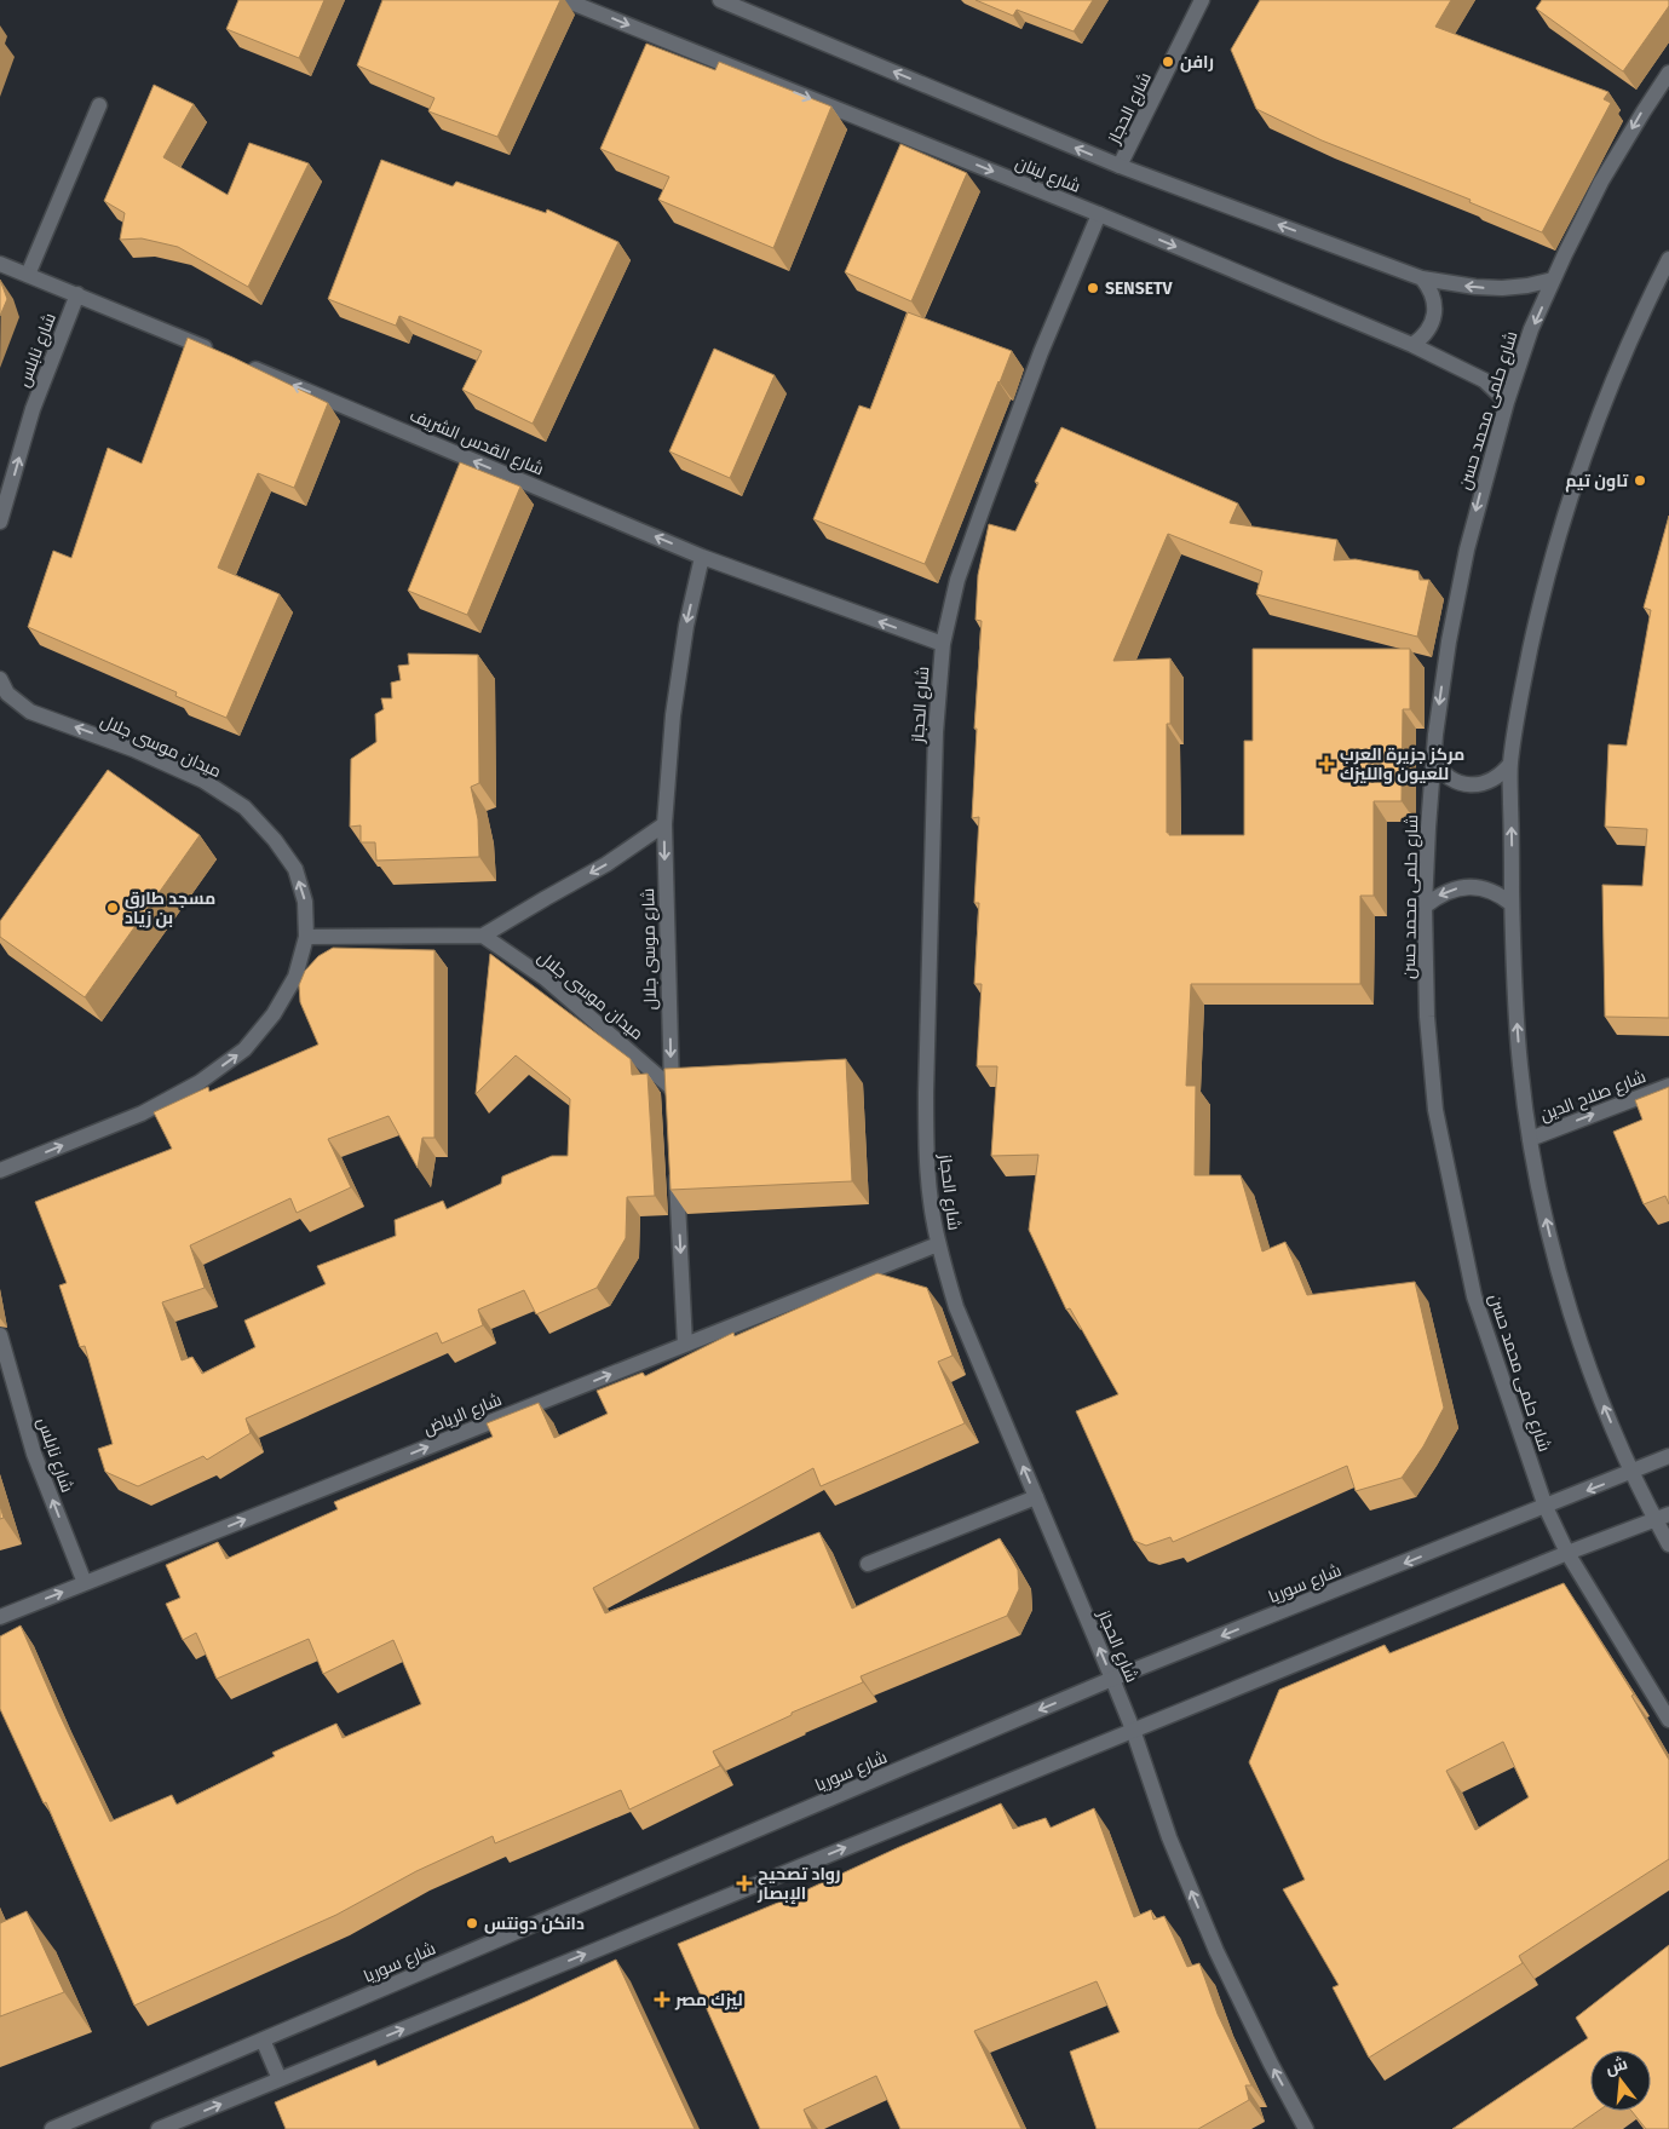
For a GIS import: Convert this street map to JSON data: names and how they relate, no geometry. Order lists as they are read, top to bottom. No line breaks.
{"streets":{"street":["شارع الحجاز","شارع لبنان","شارع نابلس","شارع حلمى محمد حسن","شارع القدس الشريف","ميدان موسى جلال","شارع موسى جلال","شارع صلاح الدين","شارع الرياض","شارع سوريا"]},"crossings":[["شارع الحجاز","شارع لبنان"],["شارع الحجاز","شارع القدس الشريف"],["شارع الحجاز","شارع الرياض"],["شارع الحجاز","شارع سوريا"],["شارع لبنان","شارع حلمى محمد حسن"],["شارع نابلس","شارع الرياض"],["شارع حلمى محمد حسن","شارع سوريا"],["شارع القدس الشريف","شارع موسى جلال"],["ميدان موسى جلال","شارع موسى جلال"]],"one_way":["شارع الحجاز","شارع نابلس","شارع القدس الشريف","شارع موسى جلال","شارع صلاح الدين","شارع الرياض"],"places":{"other":["رافن","SENSETV","تاون تيم","مسجد طارق بن زياد","دانكن دونتس"],"health":["مركز جزيرة العرب للعيون والليزك","رواد تصحيح الإبصار","ليزك مصر"]},"north":"top"}
